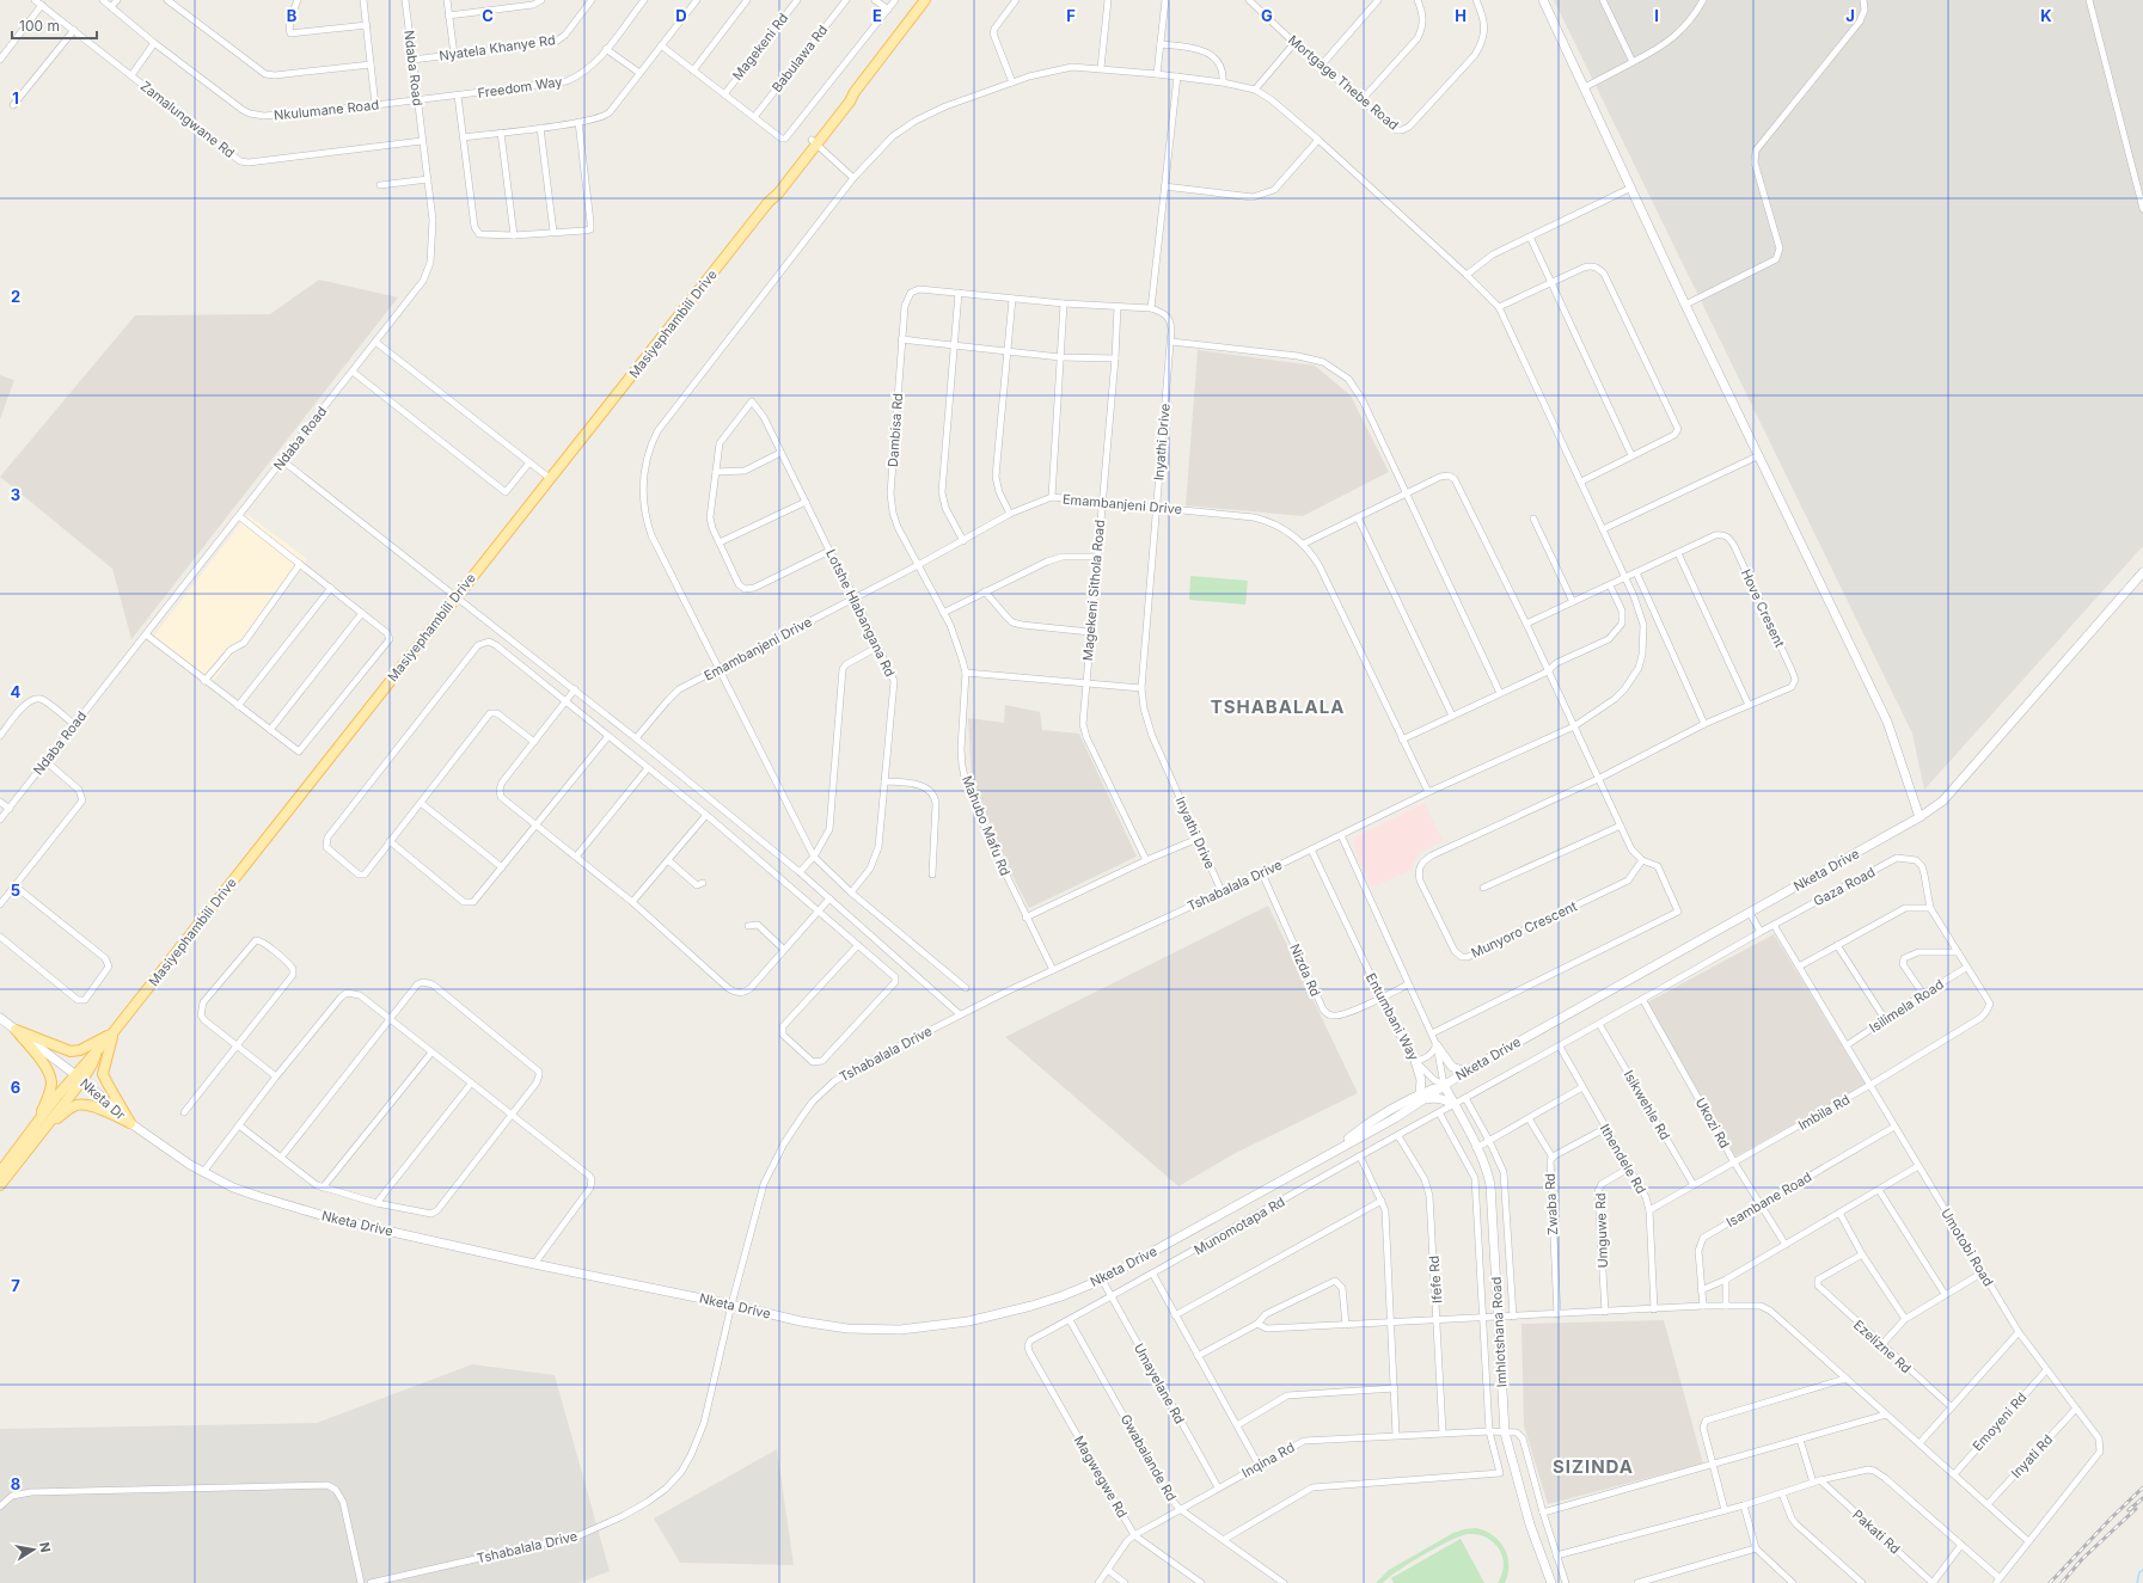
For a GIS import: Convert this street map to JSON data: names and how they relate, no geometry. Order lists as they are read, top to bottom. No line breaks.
{"streets":{"main road":["Masiyephambili Drive"],"street":["Magekeni Rd","Nyatela Khanye Rd","Babulawa Rd","Ndaba Road","Mortgage Thebe Road","Freedom Way","Nkulumane Road","Zamalungwane Rd","Dambisa Rd","Inyathi Drive","Emambanjeni Drive","Magekeni Sithola Road","Hove Cresent","Lotshe Hlabangana Rd","Mahubo Mafu Rd","Nketa Drive","Tshabalala Drive","Gaza Road","Munyoro Crescent","Nizda Rd","Isilimela Road","Entumbani Way","Nketa Dr","Isikwehle Rd","Imbila Rd","Ukozi Rd","Ithendele Rd","Isambane Road","Zwaba Rd","Munomotapa Rd","Umguwe Rd","Umotobi Road","Ifefe Rd","Imhlotshana Road","Ezelizne Rd","Umayelane Rd","Emoyeni Rd","Inyati Rd","Gwabalande Rd","Inqina Rd","Magwegwe Rd","Pakati Rd"]},"crossings":[["Nyatela Khanye Rd","Ndaba Road"],["Ndaba Road","Freedom Way"],["Ndaba Road","Nkulumane Road"],["Ndaba Road","Zamalungwane Rd"],["Freedom Way","Nkulumane Road"],["Masiyephambili Drive","Nketa Dr"],["Dambisa Rd","Emambanjeni Drive"],["Dambisa Rd","Mahubo Mafu Rd"],["Inyathi Drive","Emambanjeni Drive"],["Inyathi Drive","Tshabalala Drive"],["Emambanjeni Drive","Magekeni Sithola Road"],["Emambanjeni Drive","Lotshe Hlabangana Rd"],["Emambanjeni Drive","Mahubo Mafu Rd"],["Emambanjeni Drive","Tshabalala Drive"],["Hove Cresent","Tshabalala Drive"],["Hove Cresent","Munyoro Crescent"],["Lotshe Hlabangana Rd","Tshabalala Drive"],["Mahubo Mafu Rd","Tshabalala Drive"],["Nketa Drive","Tshabalala Drive"],["Nketa Drive","Entumbani Way"],["Nketa Drive","Nketa Dr"],["Nketa Drive","Imhlotshana Road"],["Nketa Drive","Umayelane Rd"],["Tshabalala Drive","Nizda Rd"],["Tshabalala Drive","Entumbani Way"],["Gaza Road","Umotobi Road"],["Nizda Rd","Entumbani Way"],["Isilimela Road","Imbila Rd"],["Isilimela Road","Umotobi Road"],["Entumbani Way","Imhlotshana Road"],["Isikwehle Rd","Imbila Rd"],["Isikwehle Rd","Munomotapa Rd"],["Imbila Rd","Ukozi Rd"],["Imbila Rd","Ithendele Rd"],["Imbila Rd","Umotobi Road"],["Ukozi Rd","Isambane Road"],["Ukozi Rd","Munomotapa Rd"],["Ithendele Rd","Zwaba Rd"],["Ithendele Rd","Munomotapa Rd"],["Ithendele Rd","Umguwe Rd"],["Isambane Road","Umotobi Road"],["Munomotapa Rd","Ifefe Rd"],["Munomotapa Rd","Imhlotshana Road"],["Munomotapa Rd","Umayelane Rd"],["Munomotapa Rd","Gwabalande Rd"],["Munomotapa Rd","Magwegwe Rd"],["Umotobi Road","Emoyeni Rd"],["Umotobi Road","Inyati Rd"],["Ifefe Rd","Inqina Rd"],["Imhlotshana Road","Inqina Rd"],["Umayelane Rd","Inqina Rd"],["Gwabalande Rd","Inqina Rd"],["Inqina Rd","Magwegwe Rd"]],"districts":["TSHABALALA","SIZINDA"],"scale_bar":"100 m","north":"right","grid":{"columns":["B","C","D","E","F","G","H","I","J","K"],"rows":["1","2","3","4","5","6","7","8"]}}
